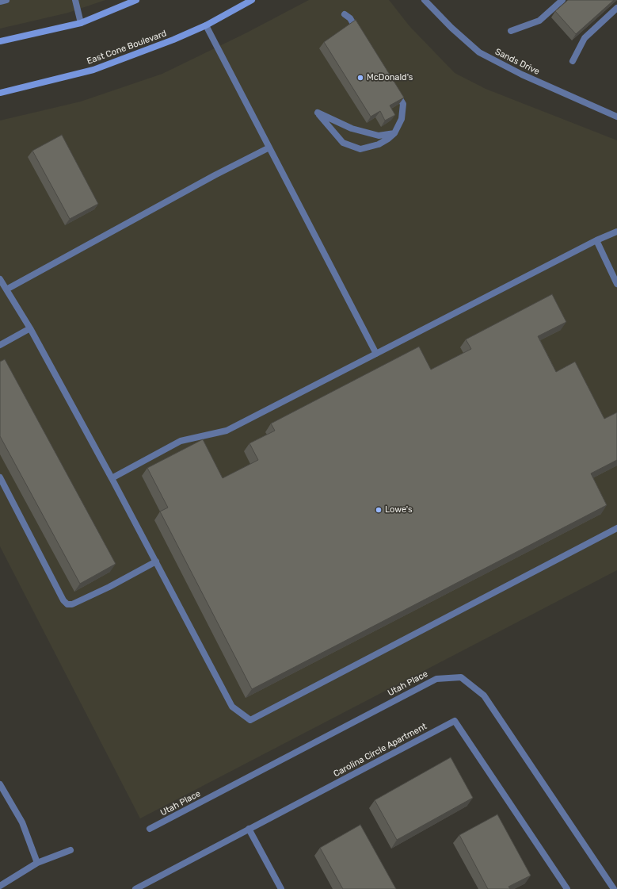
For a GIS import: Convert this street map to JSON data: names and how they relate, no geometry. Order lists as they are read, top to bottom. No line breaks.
{"streets":{"street":["East Cone Boulevard","Sands Drive","Utah Place","Carolina Circle Apartment"]},"places":["McDonald's","Lowe's"]}
